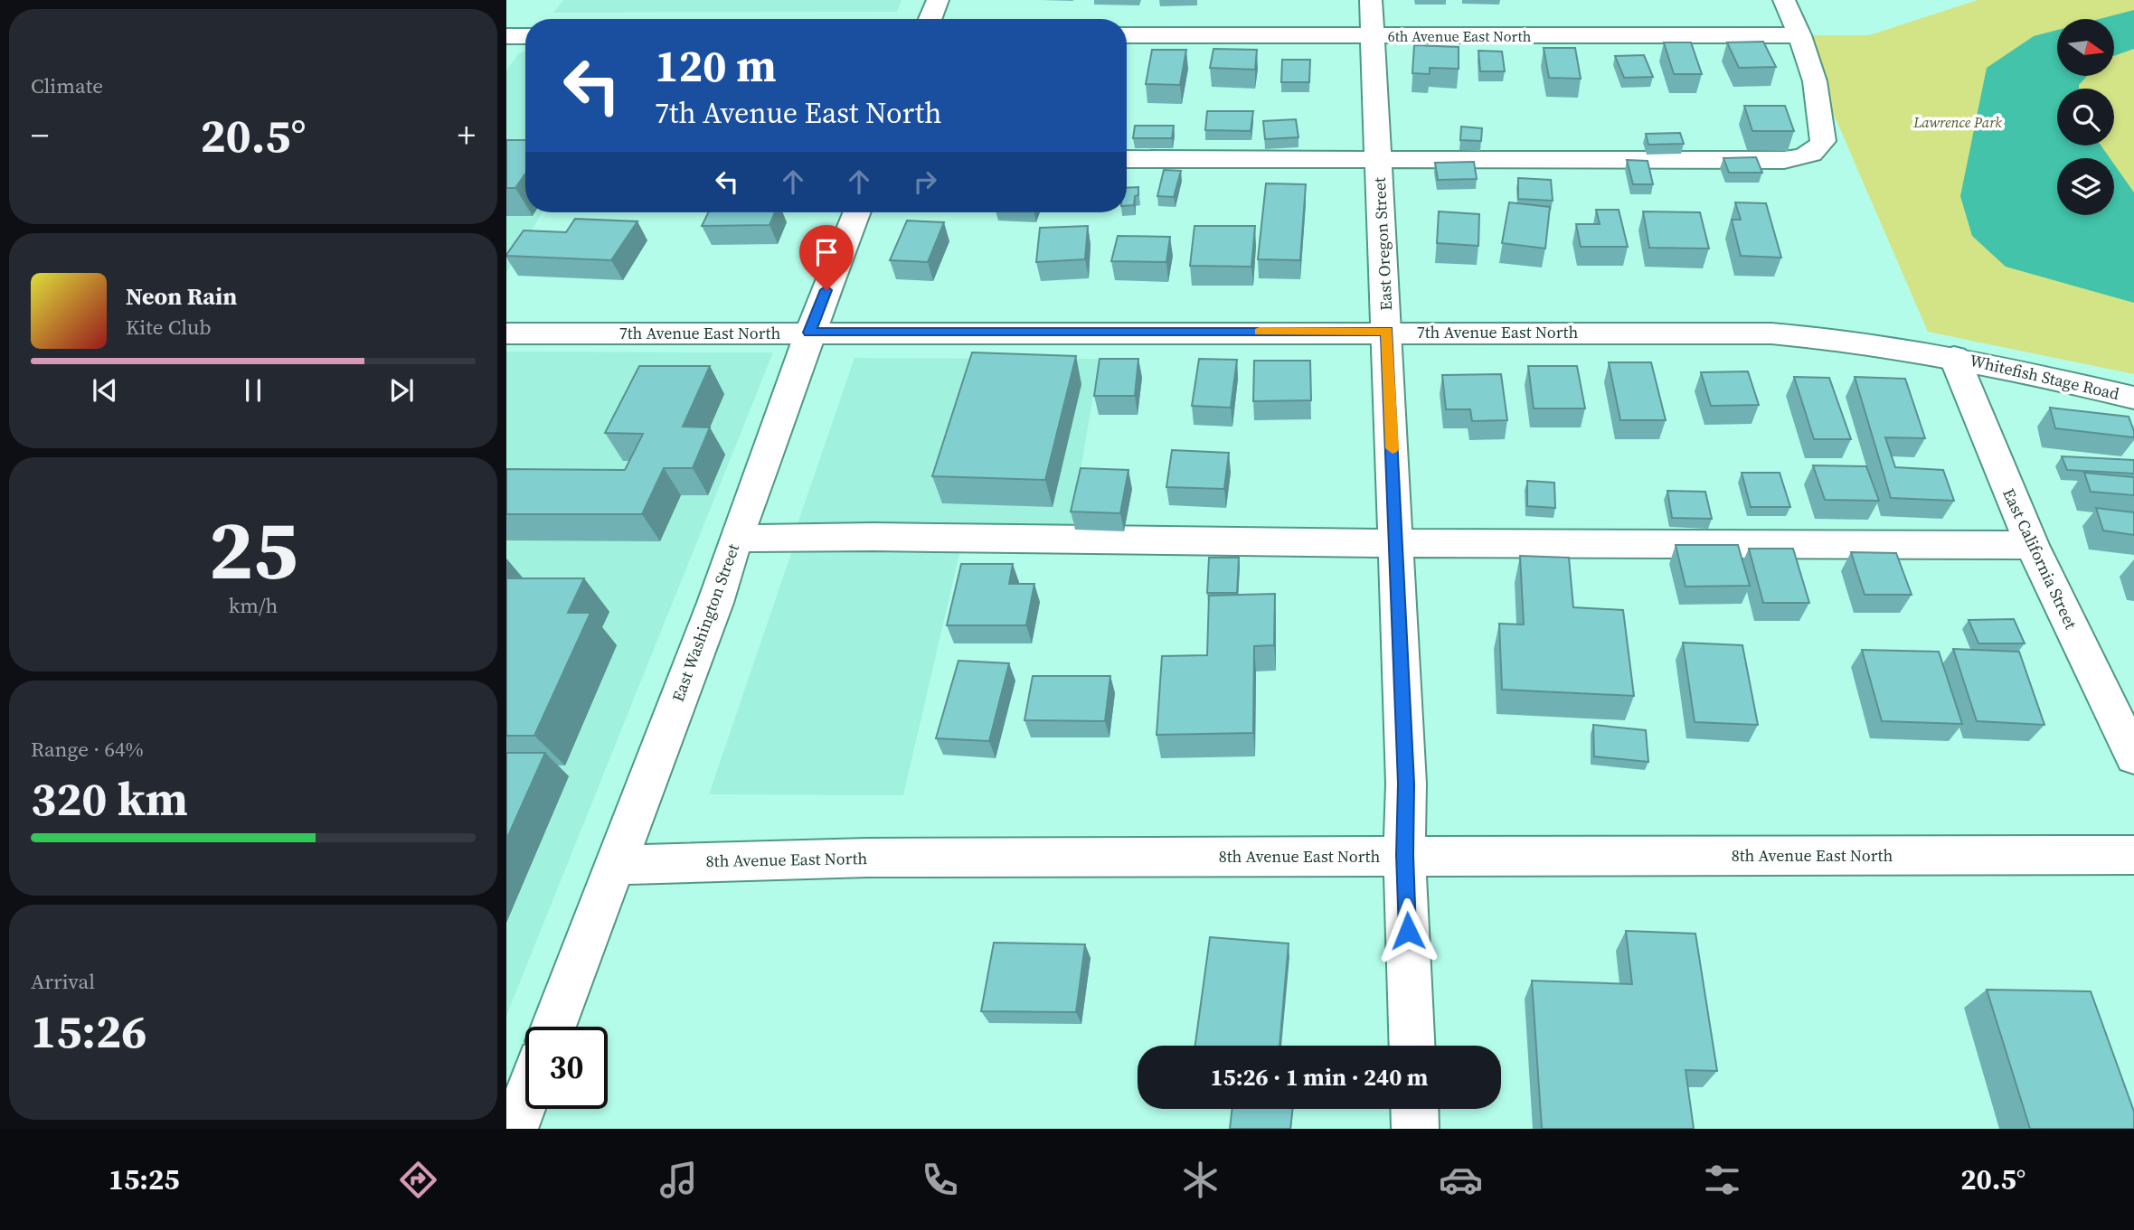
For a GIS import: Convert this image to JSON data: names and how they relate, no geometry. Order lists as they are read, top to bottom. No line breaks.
{"streets":{"street":["6th Avenue East North","East Oregon Street","7th Avenue East North","Whitefish Stage Road","East California Street","East Washington Street","8th Avenue East North"]},"crossings":[["6th Avenue East North","East Oregon Street"],["East Oregon Street","7th Avenue East North"],["East Oregon Street","8th Avenue East North"],["7th Avenue East North","Whitefish Stage Road"],["7th Avenue East North","East California Street"],["7th Avenue East North","East Washington Street"],["Whitefish Stage Road","East California Street"],["East Washington Street","8th Avenue East North"]],"parks":["Lawrence Park"],"north":"right","page":{"tile":["Climate",["25","km/h"],["Range · 64%","320 km"],["Arrival","15:26"]],"turn":["120 m","7th Avenue East North"],"heat":["−","20.5°","+"],"song":["Neon Rain","Kite Club"],"limit":"30","trip":"15:26 · 1 min · 240 m","tabs":["15:25","20.5°"]}}
